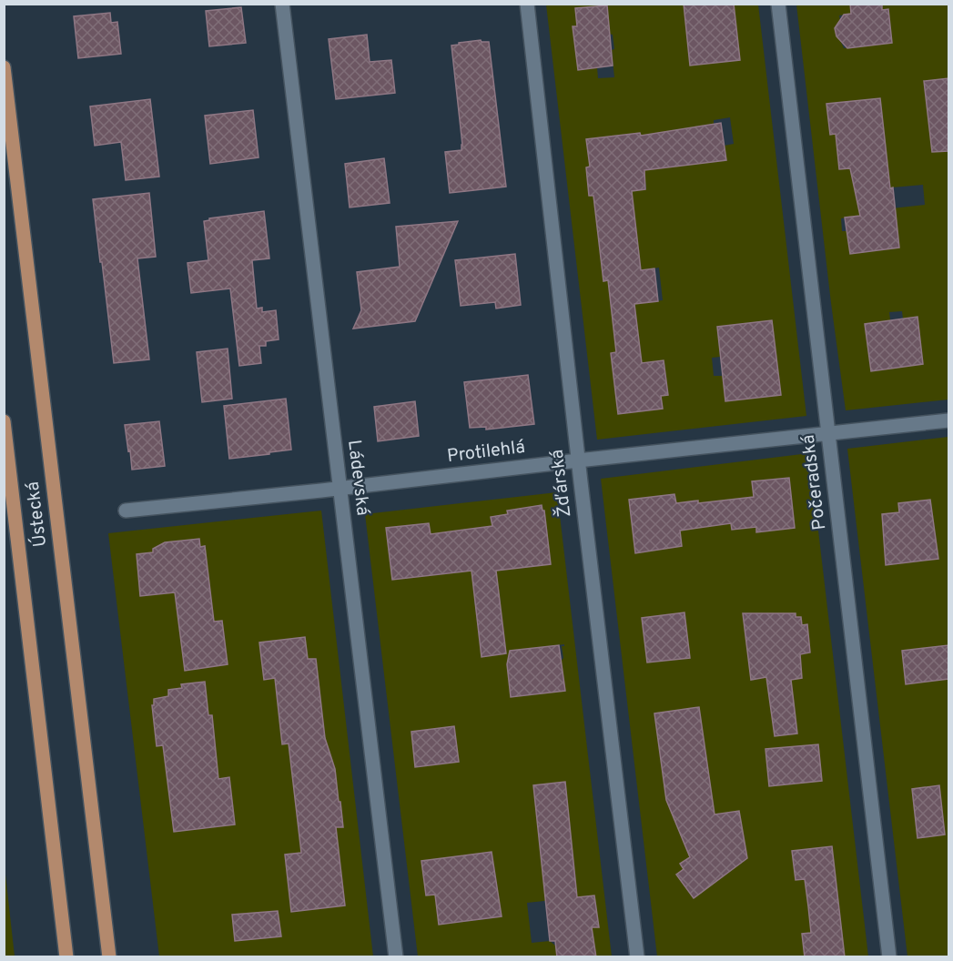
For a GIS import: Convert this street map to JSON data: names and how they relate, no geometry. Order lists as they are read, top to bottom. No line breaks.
{"streets":{"main road":["Ústecká"],"street":["Protilehlá","Ládevská","Počeradská","Žďárská"]},"crossings":[["Protilehlá","Ládevská"],["Protilehlá","Počeradská"],["Protilehlá","Žďárská"]]}
